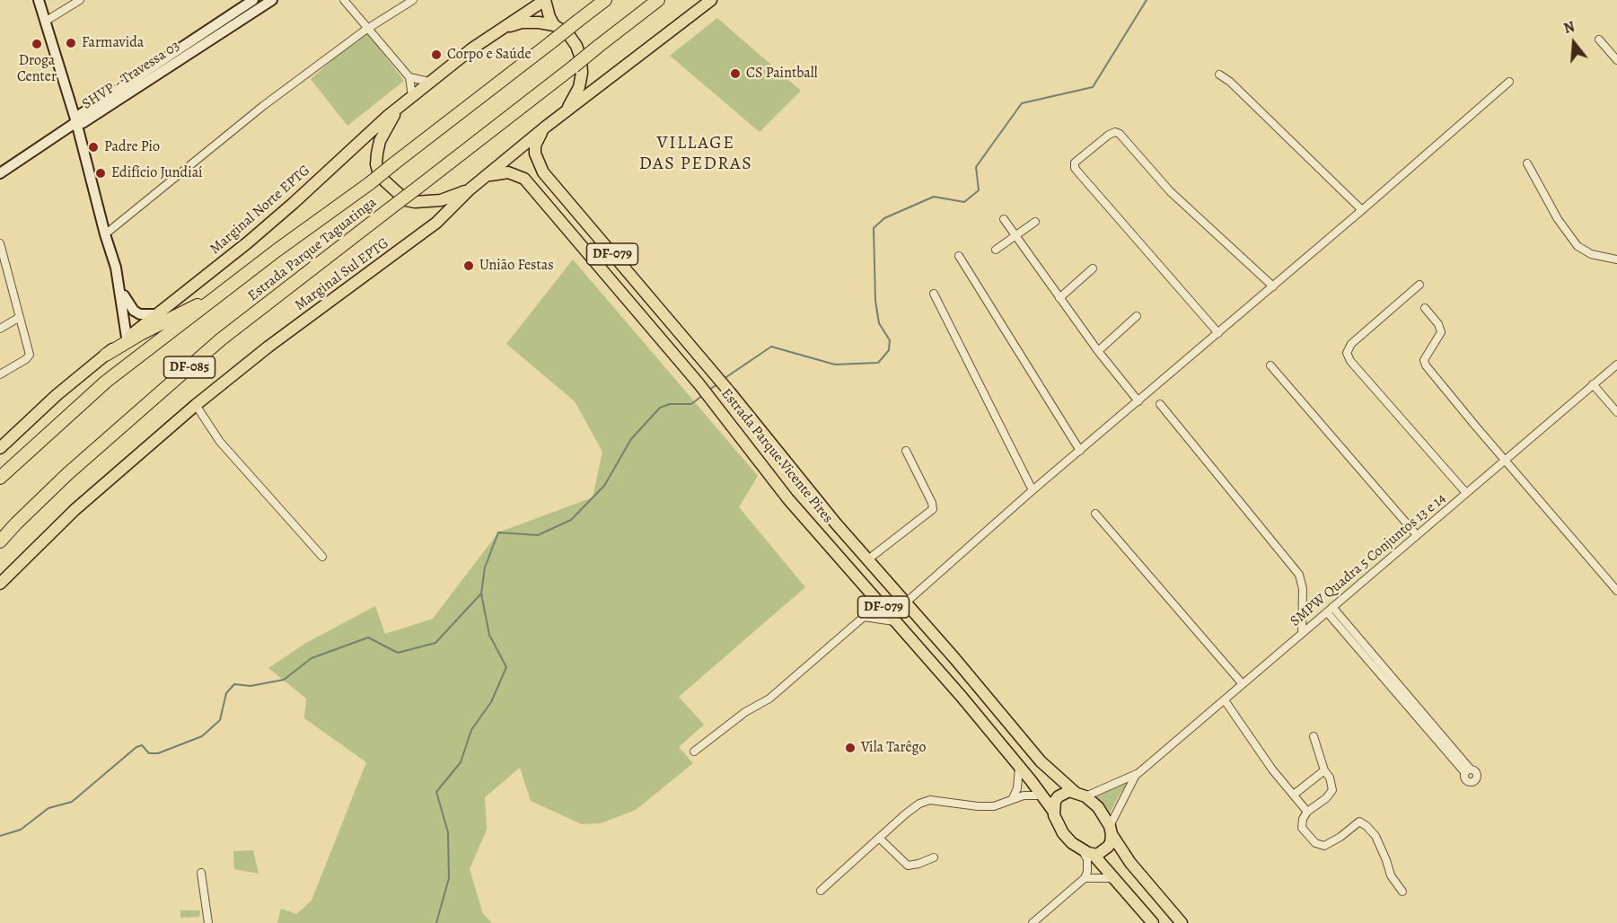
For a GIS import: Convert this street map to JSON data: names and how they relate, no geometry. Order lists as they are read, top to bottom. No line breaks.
{"streets":{"highway":["Estrada Parque Taguatinga","DF-085"],"main road":["Marginal Norte EPTG","DF-079","Marginal Sul EPTG","Estrada Parque Vicente Pires"],"street":["SHVP - Travessa 03","SMPW Quadra 5 Conjuntos 13 e 14"]},"crossings":[["DF-079","Estrada Parque Vicente Pires"],["DF-079","SMPW Quadra 5 Conjuntos 13 e 14"],["Marginal Sul EPTG","Estrada Parque Vicente Pires"],["Estrada Parque Vicente Pires","SMPW Quadra 5 Conjuntos 13 e 14"]],"districts":["VILLAGE DAS PEDRAS"],"places":["Farmavida","Droga Center","Corpo e Saúde","CS Paintball","Padre Pio","Edifício Jundiaí","União Festas","Vila Tarêgo"],"north":"top"}
